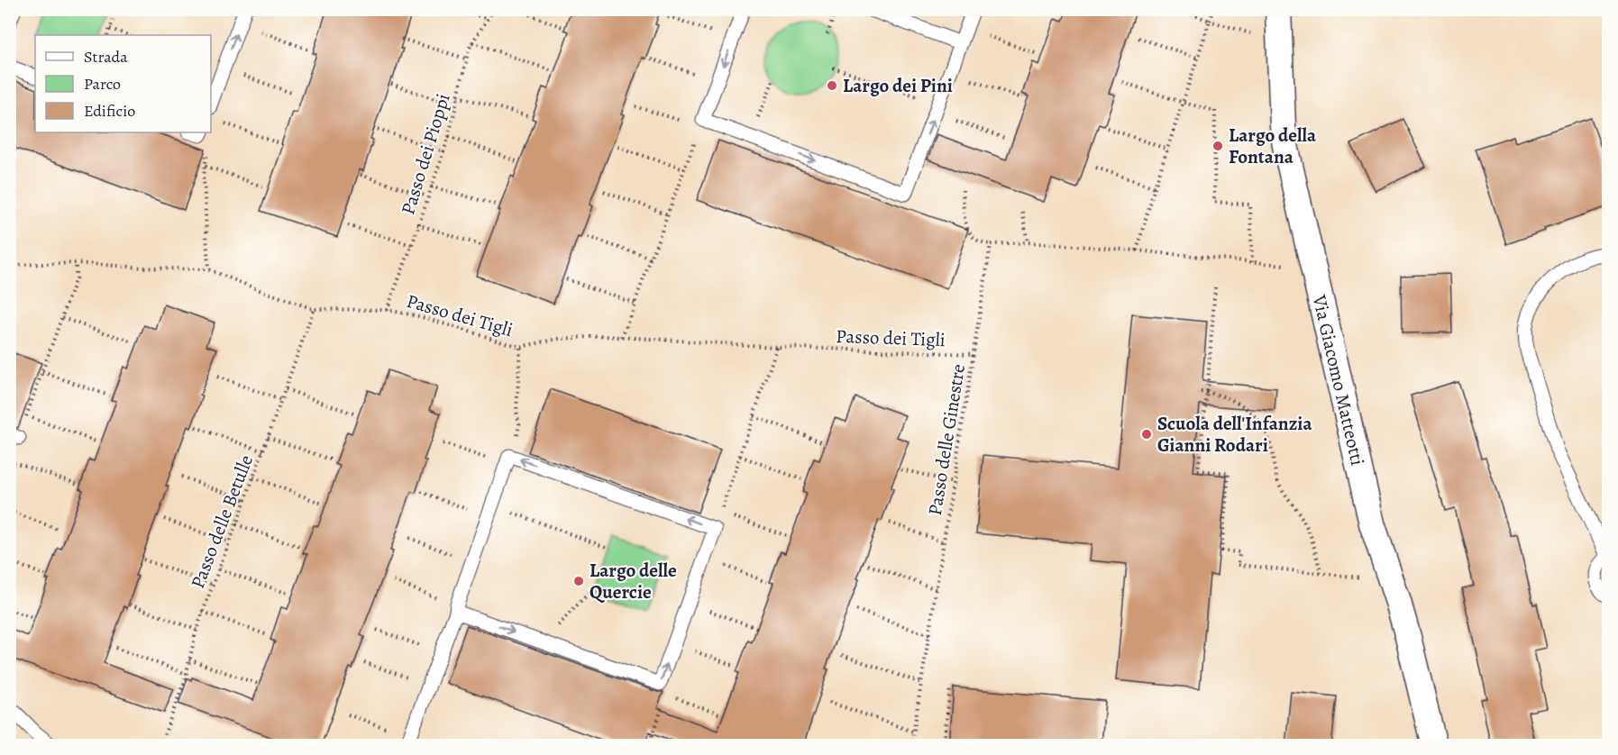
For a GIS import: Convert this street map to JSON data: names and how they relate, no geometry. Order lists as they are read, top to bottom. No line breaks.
{"streets":{"street":["Via Giacomo Matteotti"],"path":["Passo dei Pioppi","Passo dei Tigli","Passo delle Ginestre","Passo delle Betulle"]},"crossings":[["Passo dei Pioppi","Passo dei Tigli"],["Passo dei Tigli","Passo delle Ginestre"],["Passo dei Tigli","Passo delle Betulle"]],"places":["Largo dei Pini","Largo della Fontana","Scuola dell'Infanzia Gianni Rodari","Largo delle Quercie"],"legend":["Strada","Parco","Edificio"]}
